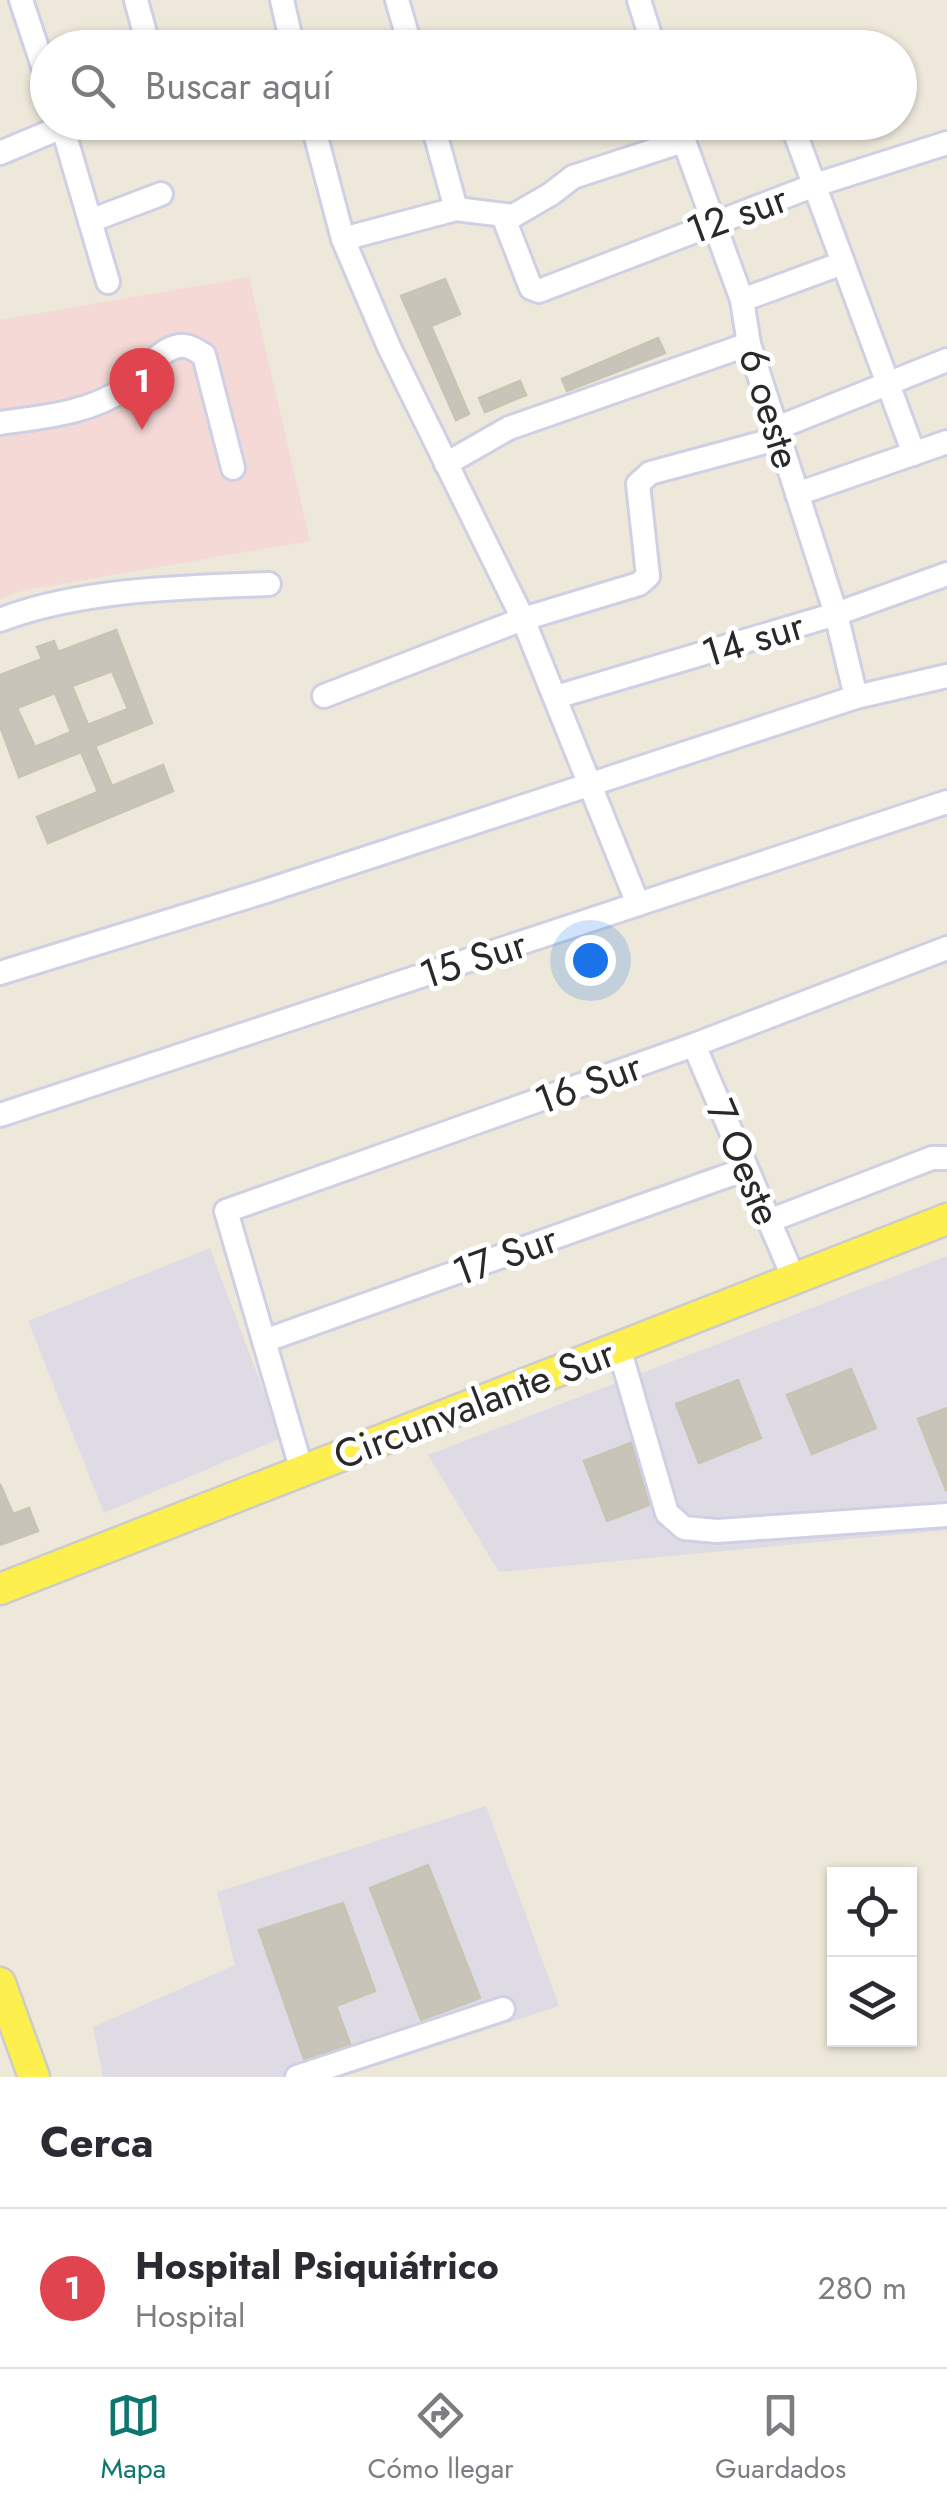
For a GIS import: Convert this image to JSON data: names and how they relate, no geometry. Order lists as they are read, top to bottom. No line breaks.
{"streets":{"main road":["Circunvalante Sur"],"street":["12 sur","6 oeste","14 sur","15 Sur","16 Sur","7 Oeste","17 Sur"]},"crossings":[["12 sur","6 oeste"],["6 oeste","14 sur"],["16 Sur","7 Oeste"],["16 Sur","17 Sur"],["7 Oeste","17 Sur"],["7 Oeste","Circunvalante Sur"]],"page":{"search":"Buscar aquí","pins":"1","heading":"Cerca","list":[{"mark":"1","name":"Hospital Psiquiátrico","note":"Hospital","value":"280 m"}],"nav":["Mapa","Cómo llegar","Guardados"]}}
